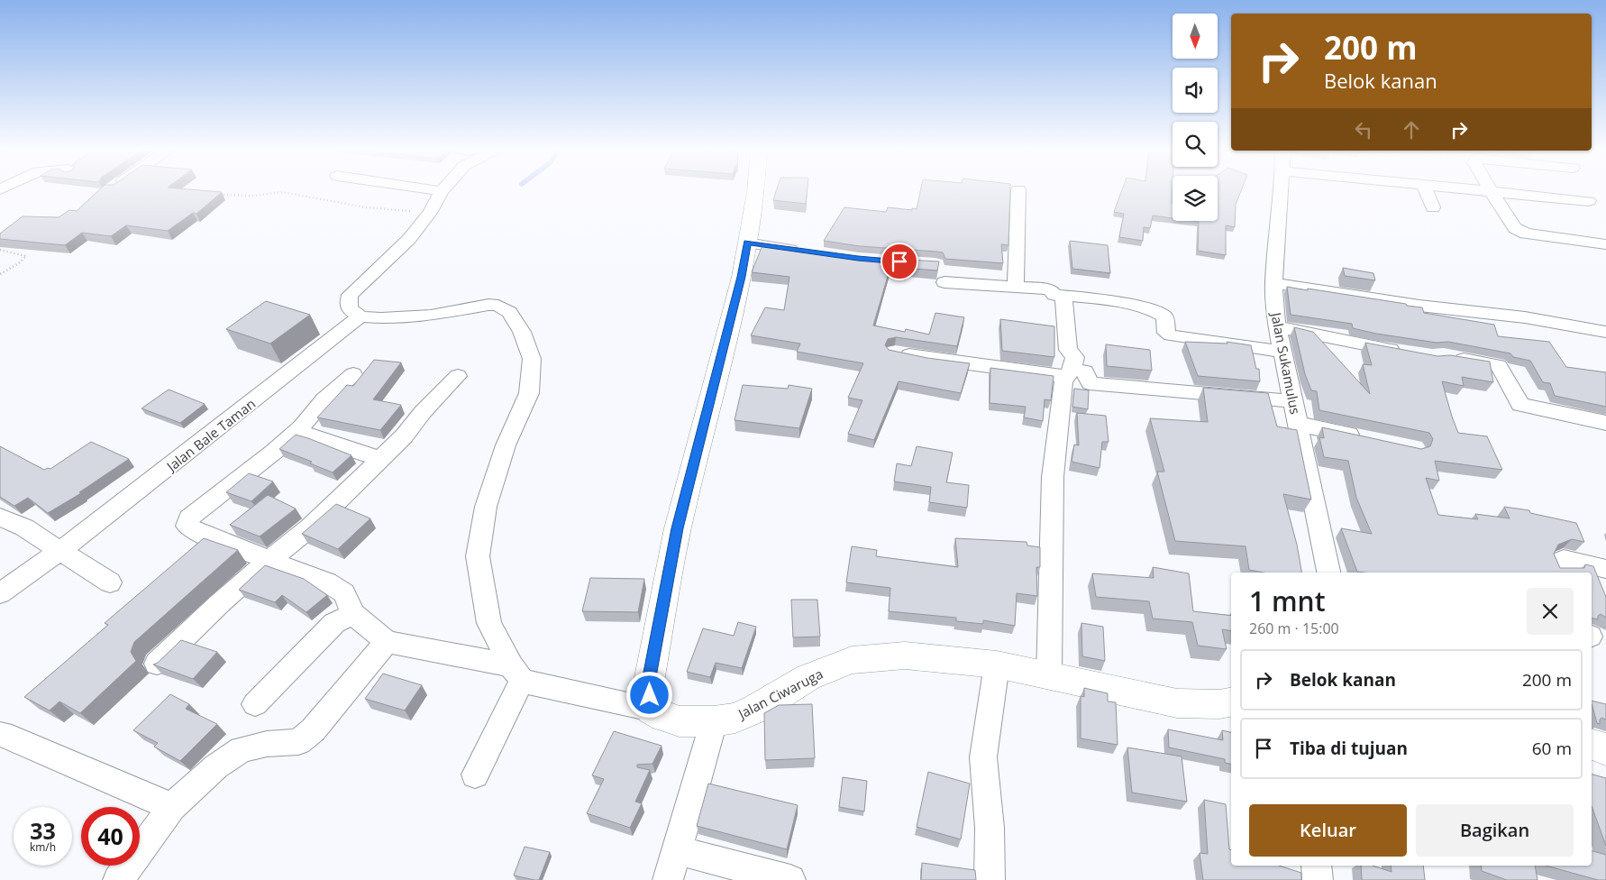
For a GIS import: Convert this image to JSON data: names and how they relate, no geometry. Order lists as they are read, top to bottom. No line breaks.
{"streets":{"street":["Jalan Sukamulus","Jalan Bale Taman","Jalan Ciwaruga"]},"north":"bottom","page":{"turn":["200 m","Belok kanan"],"heading":["1 mnt","260 m · 15:00"],"list":[{"name":"Belok kanan","value":"200 m"},{"name":"Tiba di tujuan","value":"60 m"}],"buttons":["Keluar","Bagikan"],"speed":"33 km/h","limit":"40"}}
